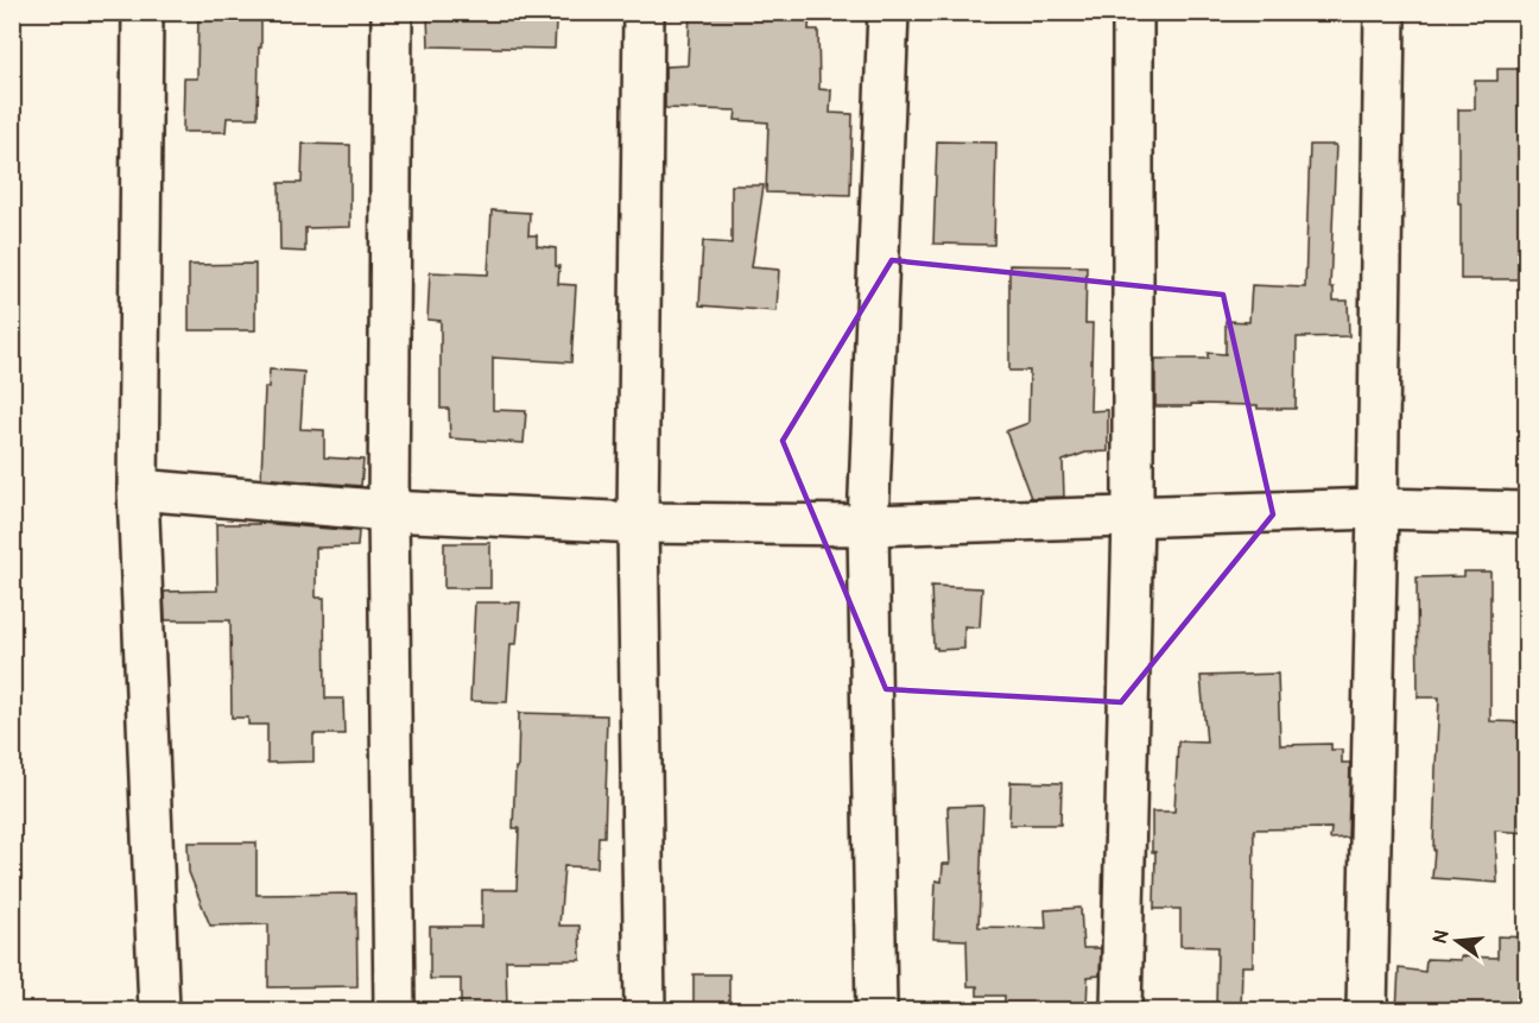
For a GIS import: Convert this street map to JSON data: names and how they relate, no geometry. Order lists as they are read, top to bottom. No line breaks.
{"north":"left"}
